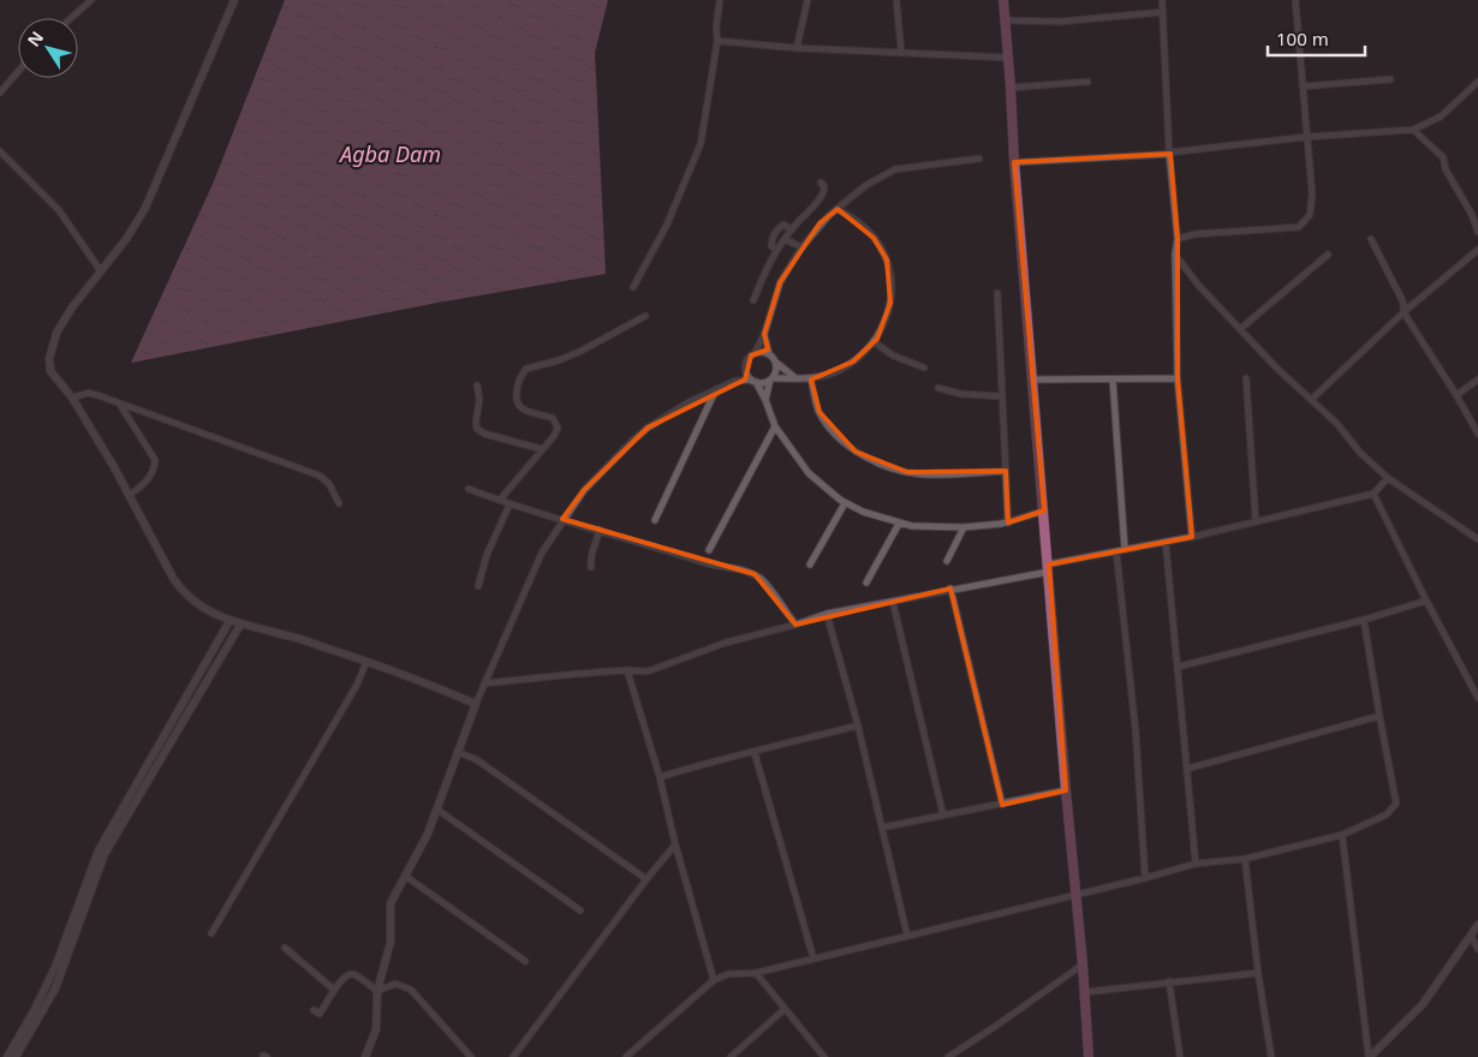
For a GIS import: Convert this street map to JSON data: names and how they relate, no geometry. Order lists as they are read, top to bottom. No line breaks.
{"water":["Agba Dam"],"scale_bar":"100 m","north":"top left"}
